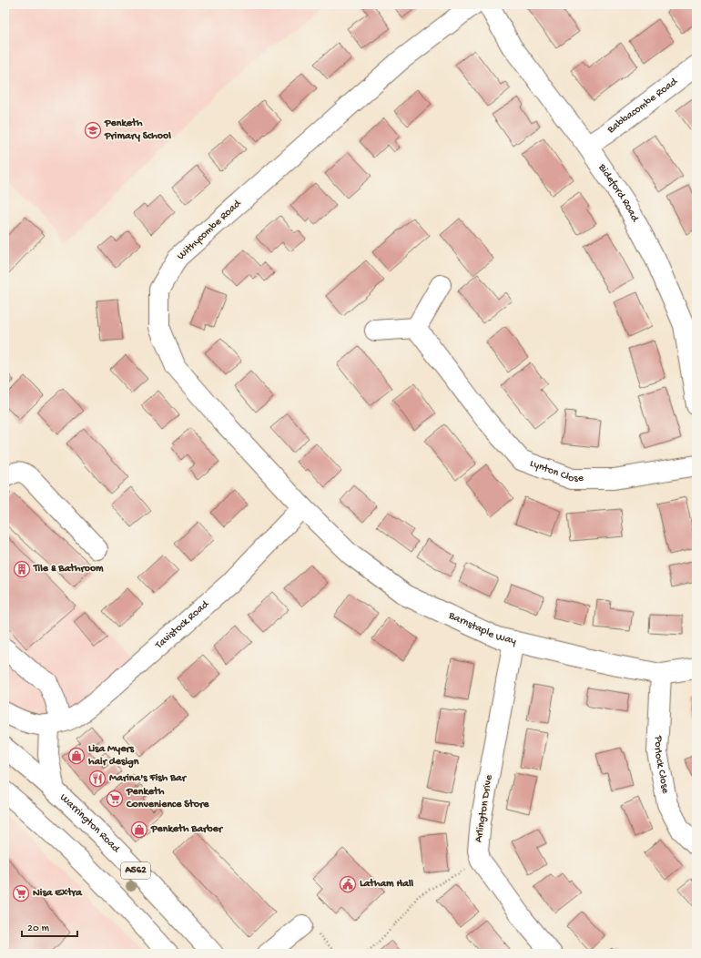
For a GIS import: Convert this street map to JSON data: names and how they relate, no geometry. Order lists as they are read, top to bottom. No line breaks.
{"streets":{"street":["Babbacombe Road","Bideford Road","Withycombe Road","Lynton Close","Tavistock Road","Barnstaple Way","Porlock Close","Arlington Drive","Warrington Road","A562"]},"crossings":[["Babbacombe Road","Bideford Road"],["Withycombe Road","Tavistock Road"],["Withycombe Road","Barnstaple Way"],["Tavistock Road","Barnstaple Way"],["Barnstaple Way","Porlock Close"],["Barnstaple Way","Arlington Drive"],["Warrington Road","A562"]],"places":{"school or university":["Penketh Primary School"],"building":["Tile & Bathroom"],"shop":["Lisa Myers hair design","Penketh Barber"],"restaurant":["Marina's Fish Bar"],"supermarket":["Penketh Convenience Store","Nisa Extra"],"public building":["Latham Hall"]},"scale_bar":"20 m"}
